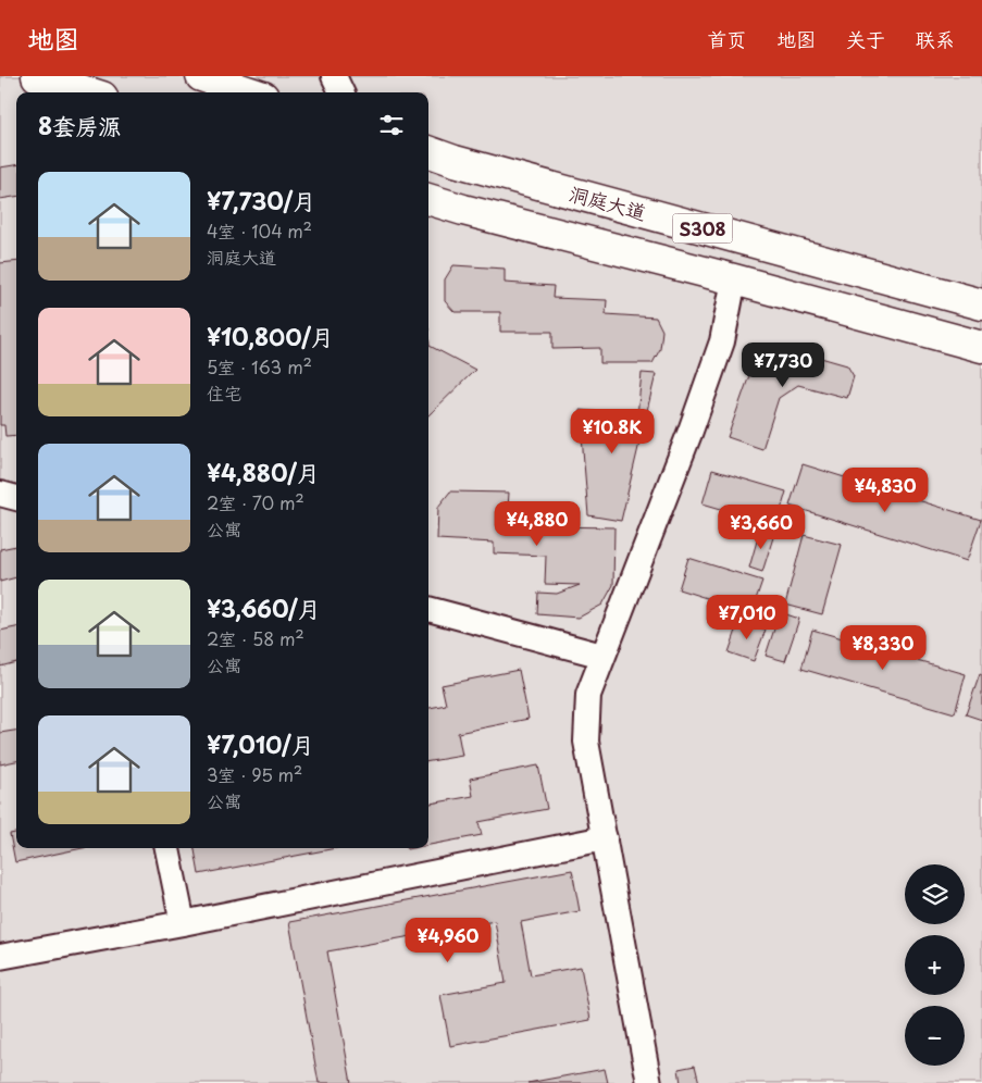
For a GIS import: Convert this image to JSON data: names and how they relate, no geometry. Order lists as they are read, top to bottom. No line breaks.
{"streets":{"main road":["洞庭大道","S308"]},"page":{"header":"地图","nav":["首页","地图","关于","联系"],"heading":"8套房源","list":[{"name":"¥7,730/月","note":"4室 · 104 m² · 洞庭大道"},{"name":"¥10,800/月","note":"5室 · 163 m² · 住宅"},{"name":"¥4,880/月","note":"2室 · 70 m² · 公寓"},{"name":"¥3,660/月","note":"2室 · 58 m² · 公寓"},{"name":"¥7,010/月","note":"3室 · 95 m² · 公寓"}],"price":["¥7,730","¥10.8K","¥4,830","¥4,880","¥3,660","¥7,010","¥8,330","¥4,960"],"map_buttons":["+","−"]}}
